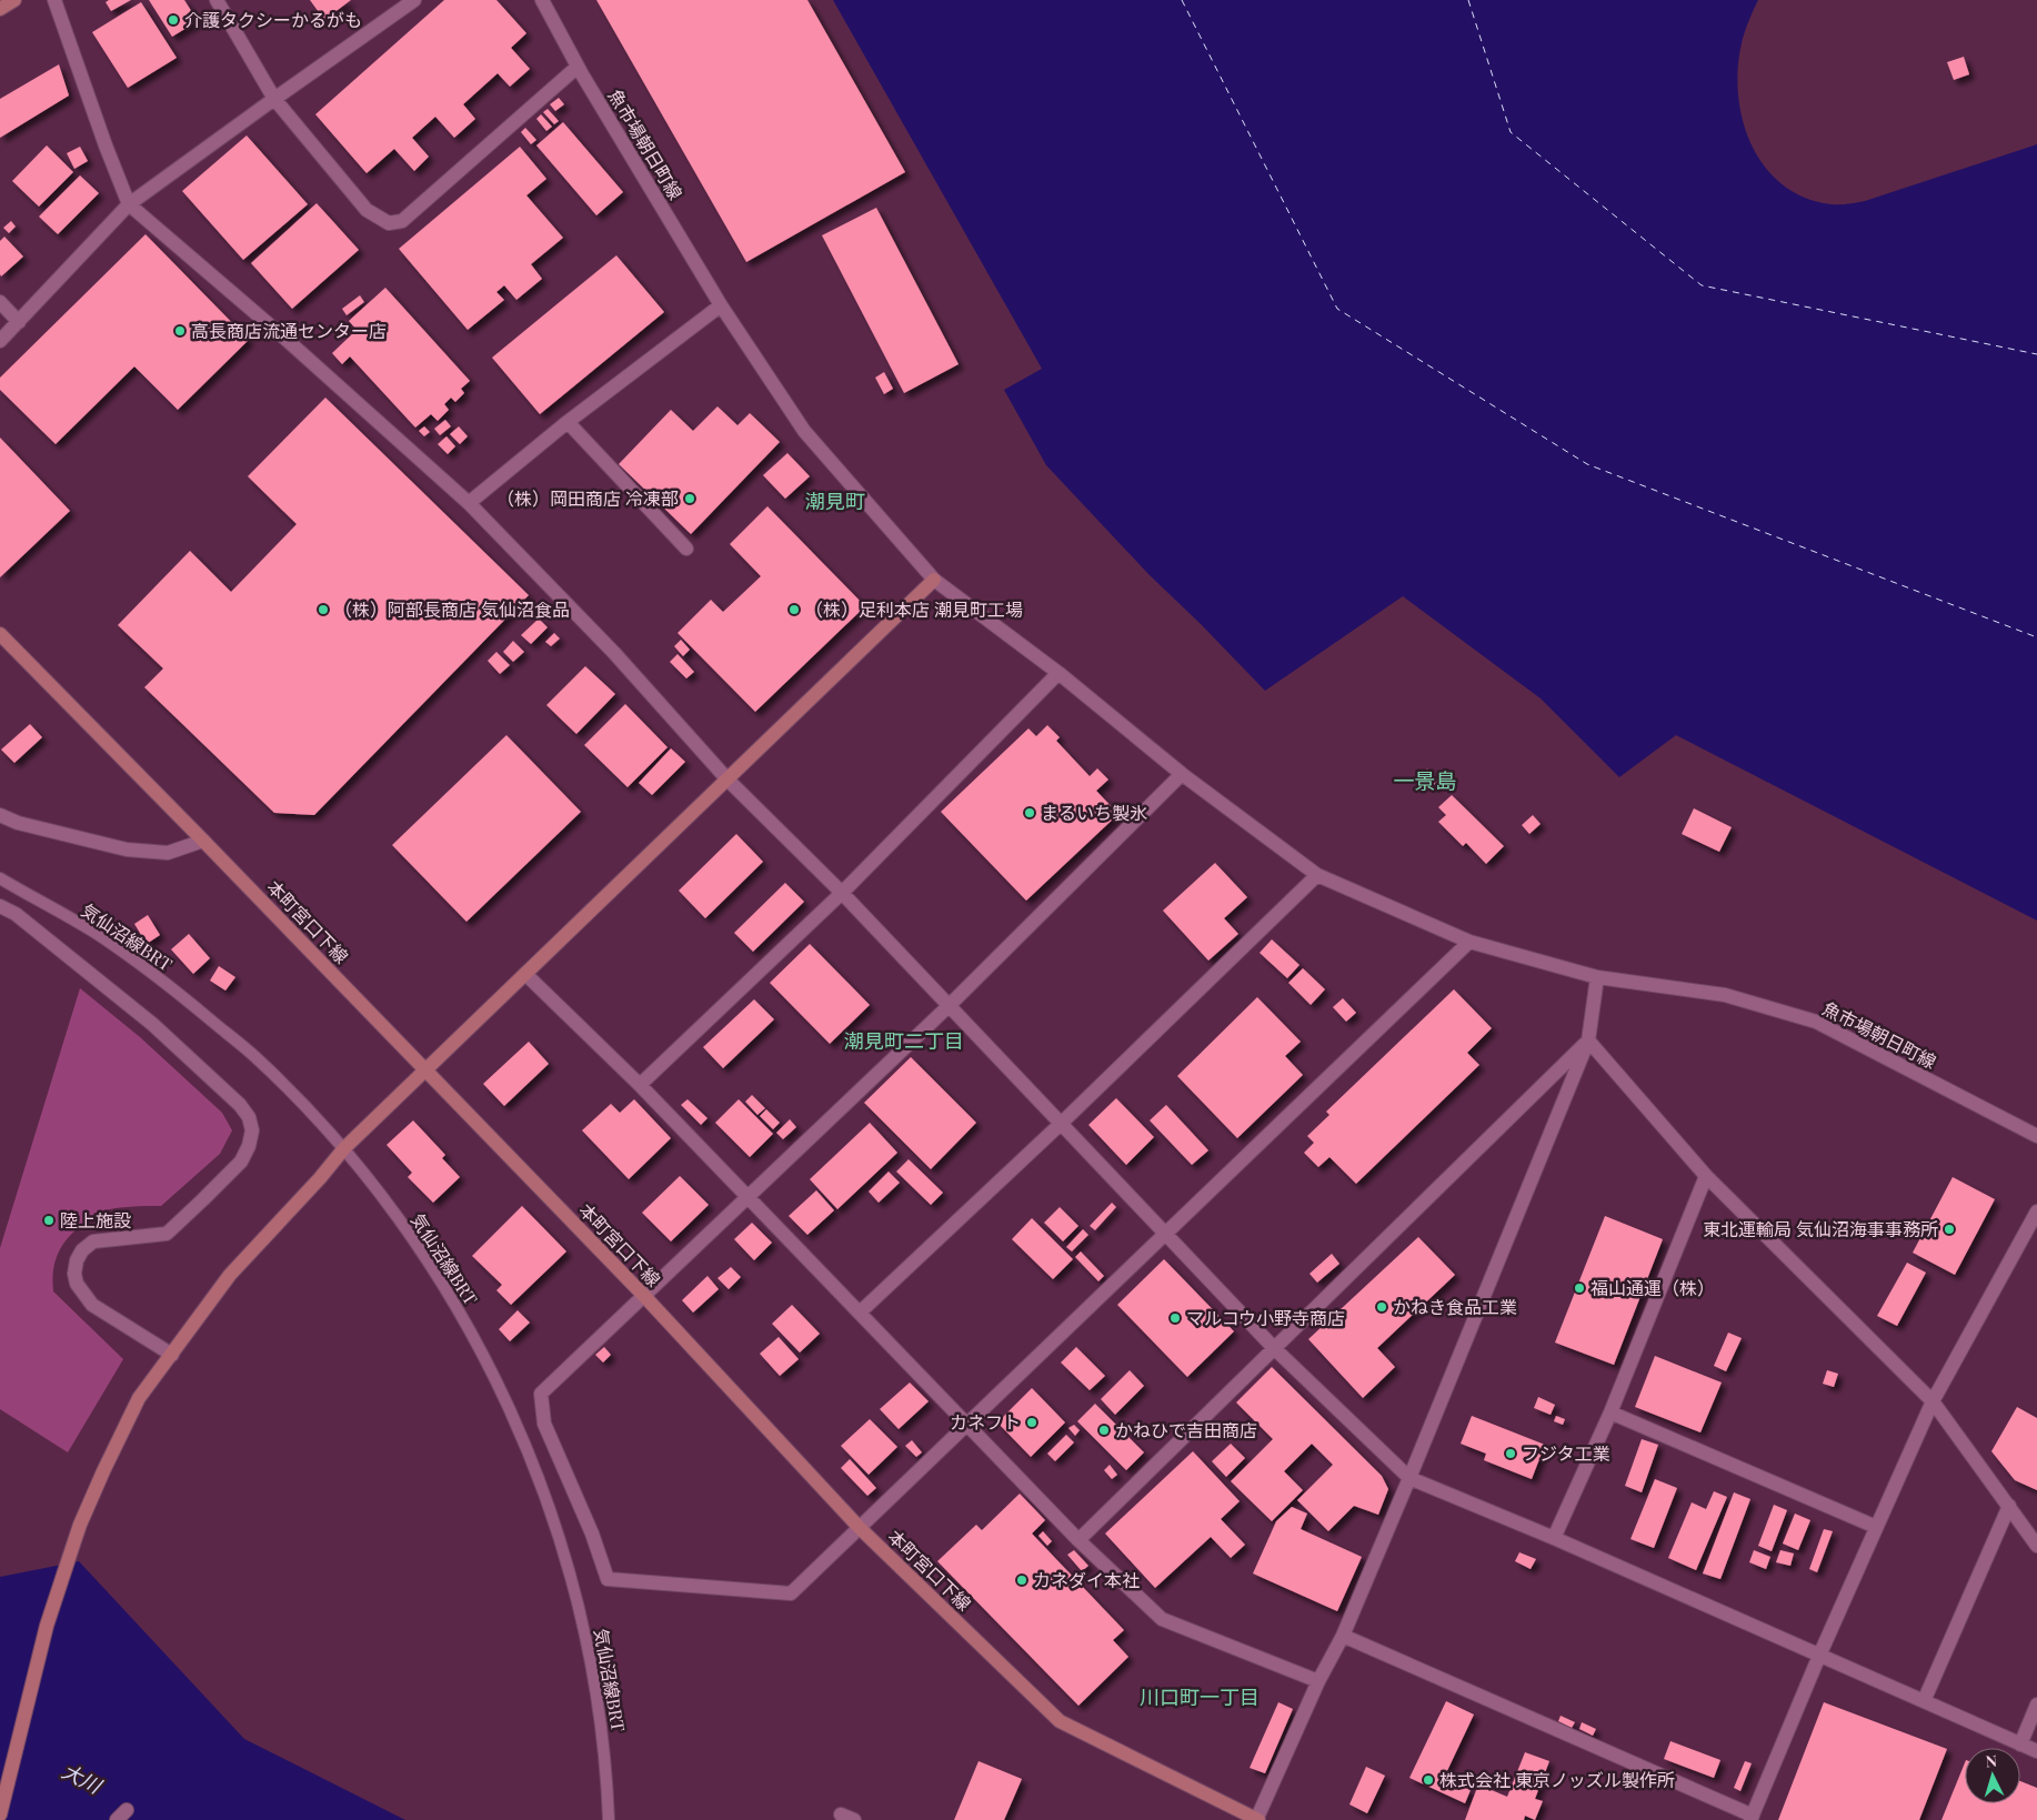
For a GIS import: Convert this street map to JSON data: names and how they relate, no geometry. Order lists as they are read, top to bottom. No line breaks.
{"streets":{"street":["魚市場朝日町線","本町宮口下線"],"lane":["気仙沼線BRT"]},"districts":["潮見町","一景島","潮見町二丁目","川口町一丁目"],"water":["大川"],"places":["介護タクシーかるがも","高長商店流通センター店","（株）岡田商店 冷凍部","（株）阿部長商店 気仙沼食品","（株）足利本店 潮見町工場","まるいち製氷","陸上施設","東北運輸局 気仙沼海事事務所","福山通運（株）","かねき食品工業","マルコウ小野寺商店","カネフト","かねひで吉田商店","フジタ工業","カネダイ本社","株式会社 東京ノッズル製作所"],"north":"top"}
